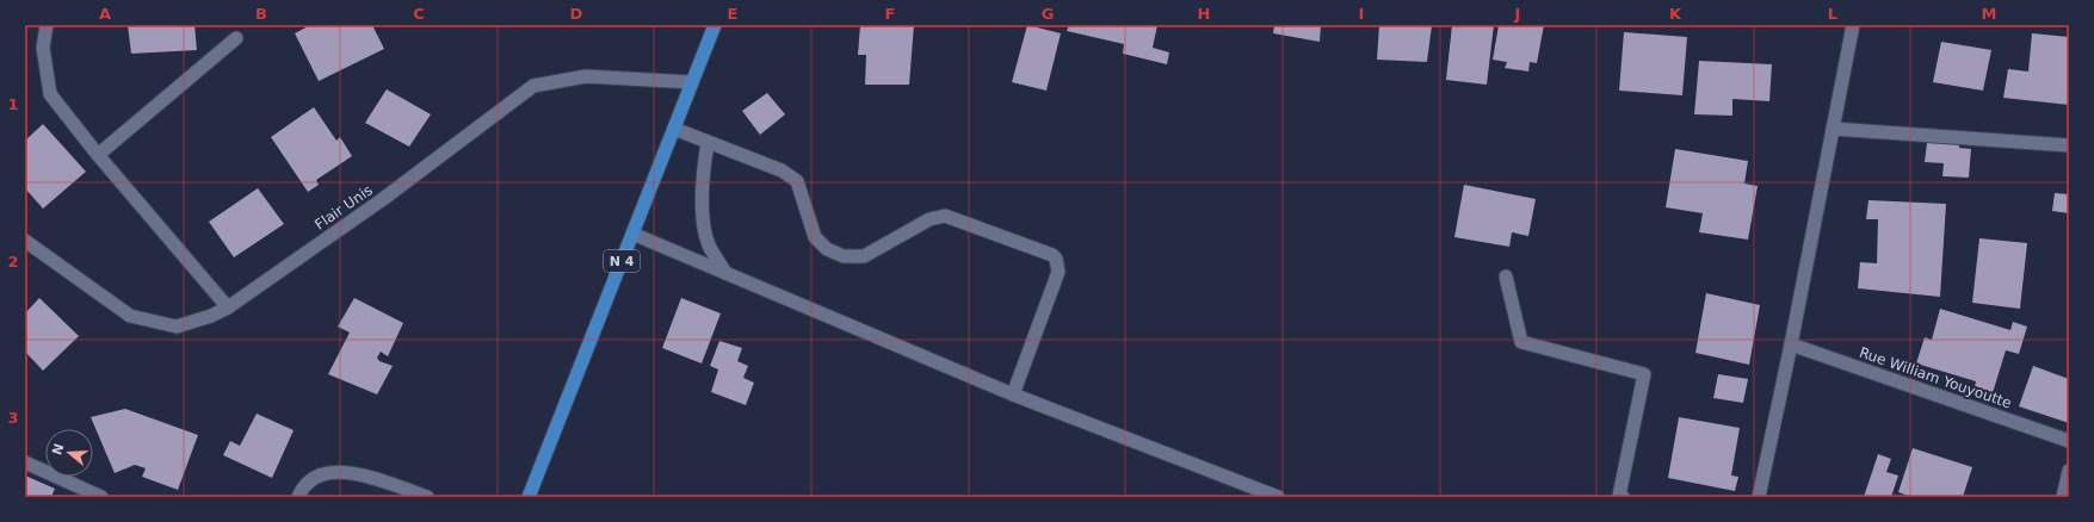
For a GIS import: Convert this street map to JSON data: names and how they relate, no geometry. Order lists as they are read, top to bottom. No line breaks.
{"streets":{"main road":["N 4"],"street":["Flair Unis","Rue William Youyoutte"]},"crossings":[["Flair Unis","N 4"]],"north":"left","grid":{"columns":["A","B","C","D","E","F","G","H","I","J","K","L","M"],"rows":["1","2","3"]}}
